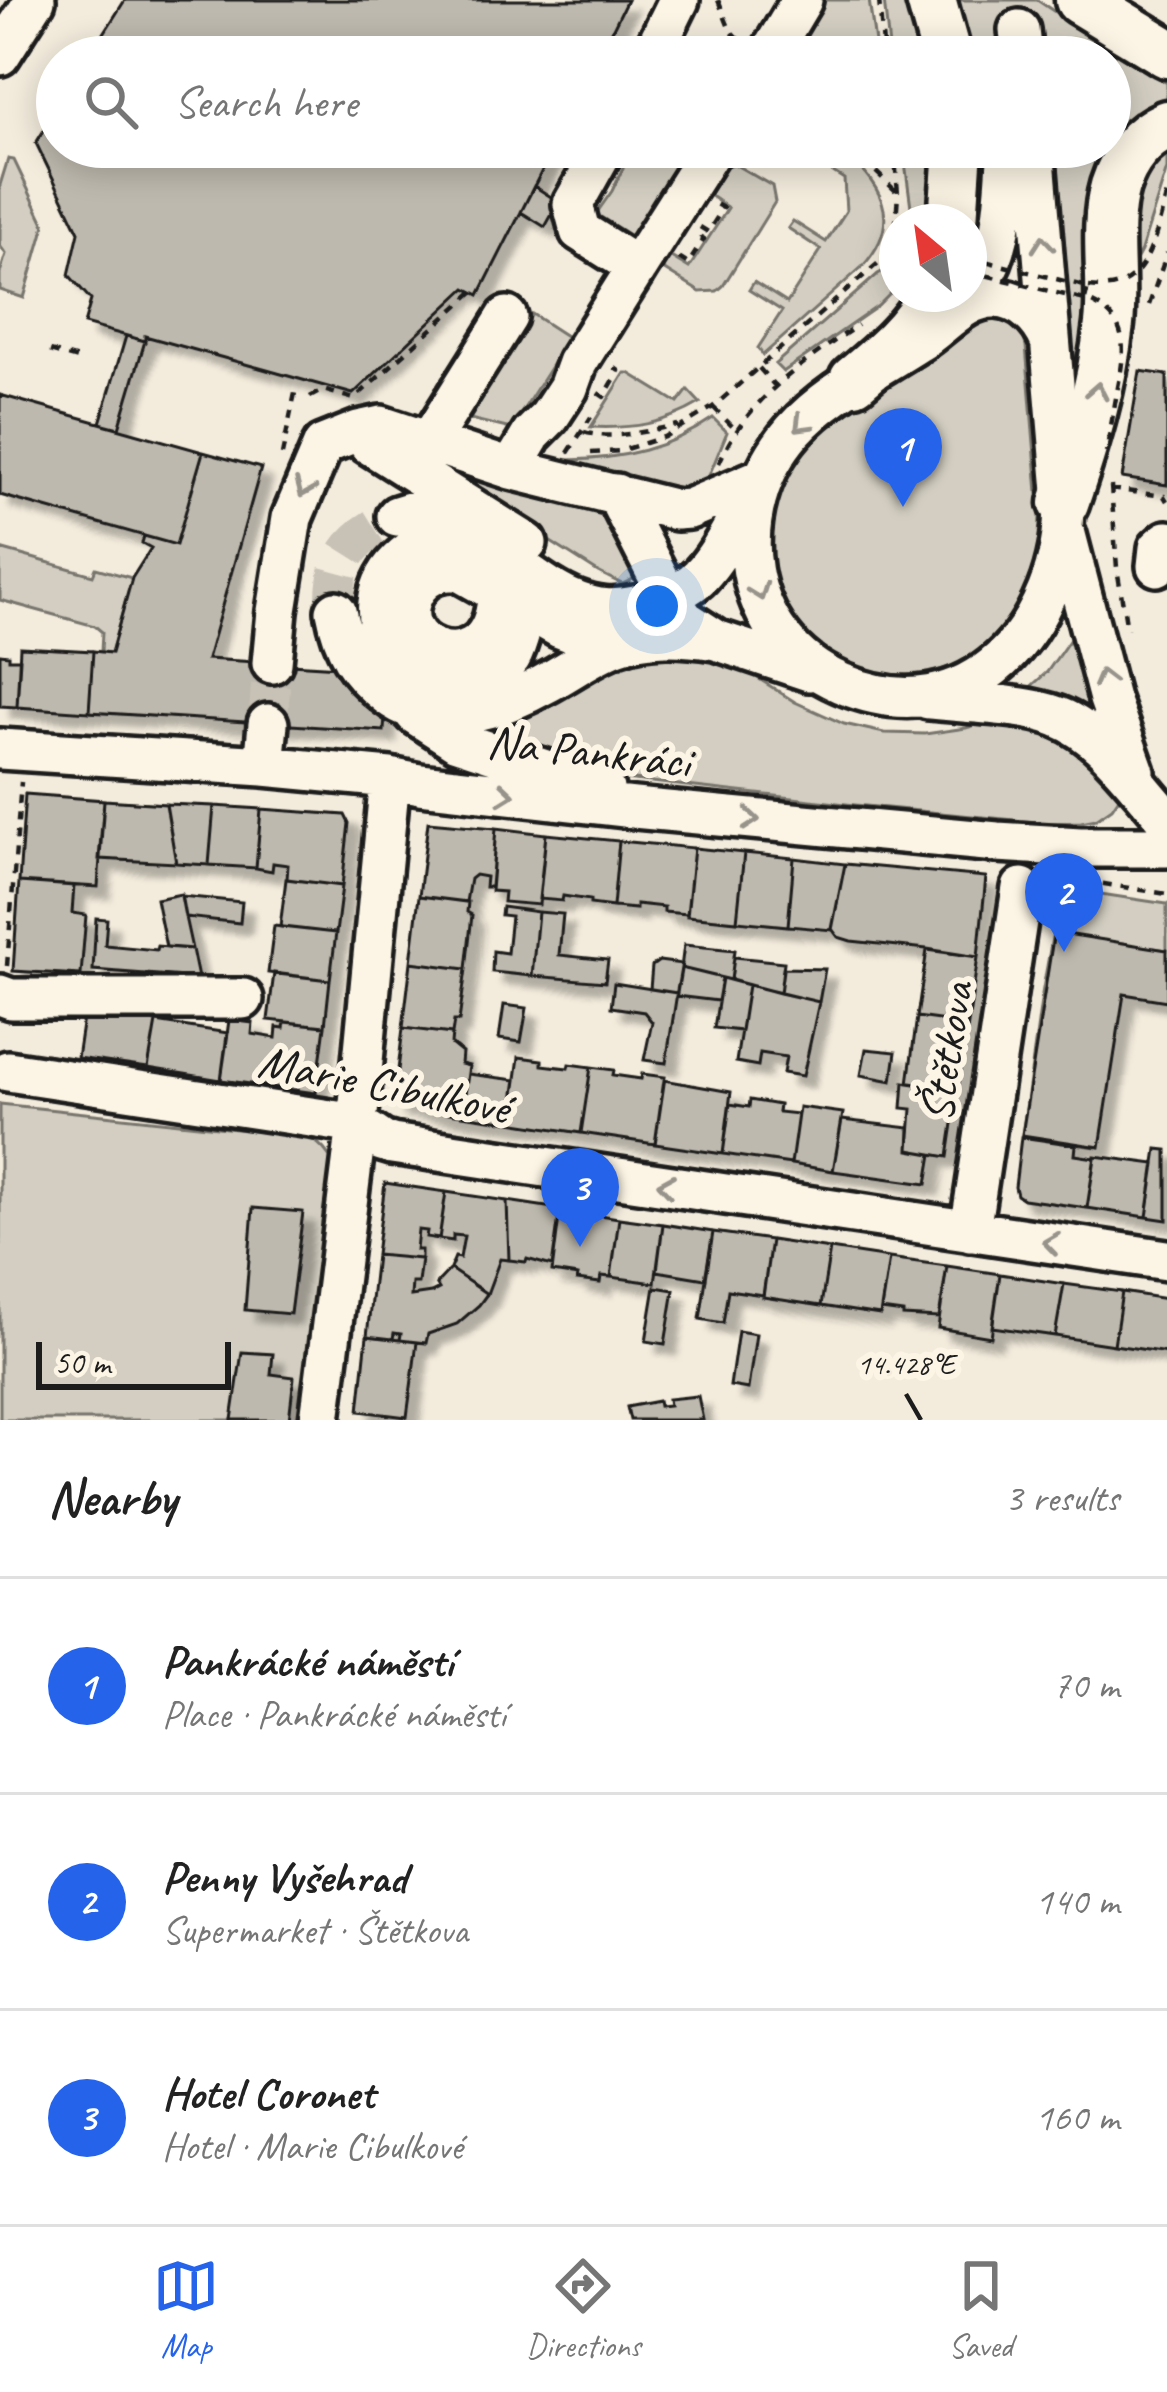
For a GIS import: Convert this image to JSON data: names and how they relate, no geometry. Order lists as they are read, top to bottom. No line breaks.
{"streets":{"street":["Na Pankráci","Štětkova","Marie Cibulkové"]},"crossings":[["Štětkova","Marie Cibulkové"]],"one_way":["Marie Cibulkové"],"scale_bar":"50 m","north":"top left","page":{"search":"Search here","pins":["1","2","3"],"scale":"50 m","heading":["Nearby","3 results"],"list":[{"mark":"1","name":"Pankrácké náměstí","note":"Place · Pankrácké náměstí","value":"70 m"},{"mark":"2","name":"Penny Vyšehrad","note":"Supermarket · Štětkova","value":"140 m"},{"mark":"3","name":"Hotel Coronet","note":"Hotel · Marie Cibulkové","value":"160 m"}],"nav":["Map","Directions","Saved"]},"coordinates":["14.428°E"]}
